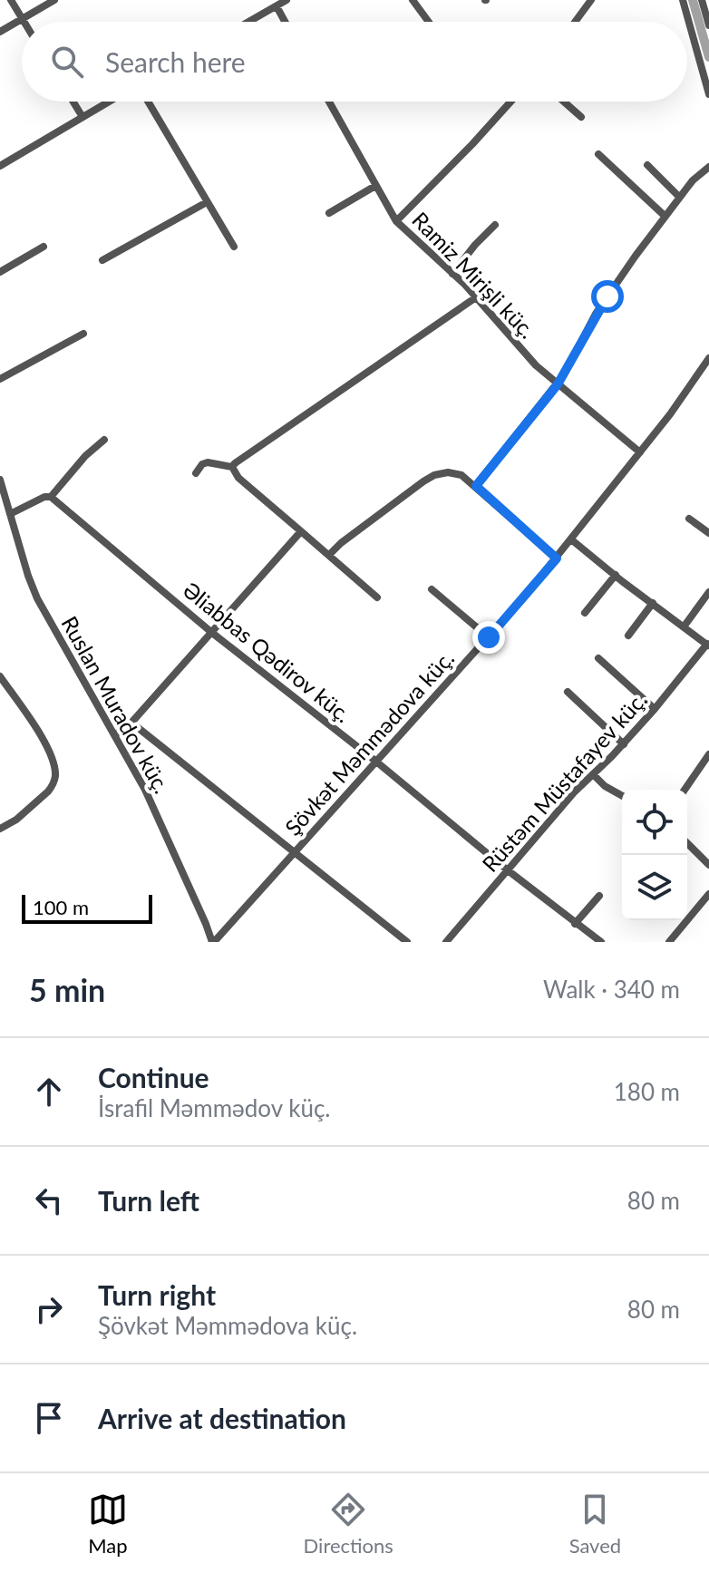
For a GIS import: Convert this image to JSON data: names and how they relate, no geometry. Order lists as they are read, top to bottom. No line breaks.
{"streets":{"street":["Ramiz Mirişli küç.","Əliabbas Qədirov küç.","Ruslan Muradov küç.","Şövkət Məmmədova küç.","Rüstəm Müstafayev küç."]},"crossings":[["Ramiz Mirişli küç.","Şövkət Məmmədova küç."],["Əliabbas Qədirov küç.","Şövkət Məmmədova küç."],["Əliabbas Qədirov küç.","Rüstəm Müstafayev küç."],["Ruslan Muradov küç.","Şövkət Məmmədova küç."]],"scale_bar":"100 m","page":{"search":"Search here","scale":"100 m","heading":["5 min","Walk · 340 m"],"list":[["Continue","İsrafil Məmmədov küç.","180 m"],["Turn left","80 m"],["Turn right","Şövkət Məmmədova küç.","80 m"],"Arrive at destination"],"nav":["Map","Directions","Saved"]}}
